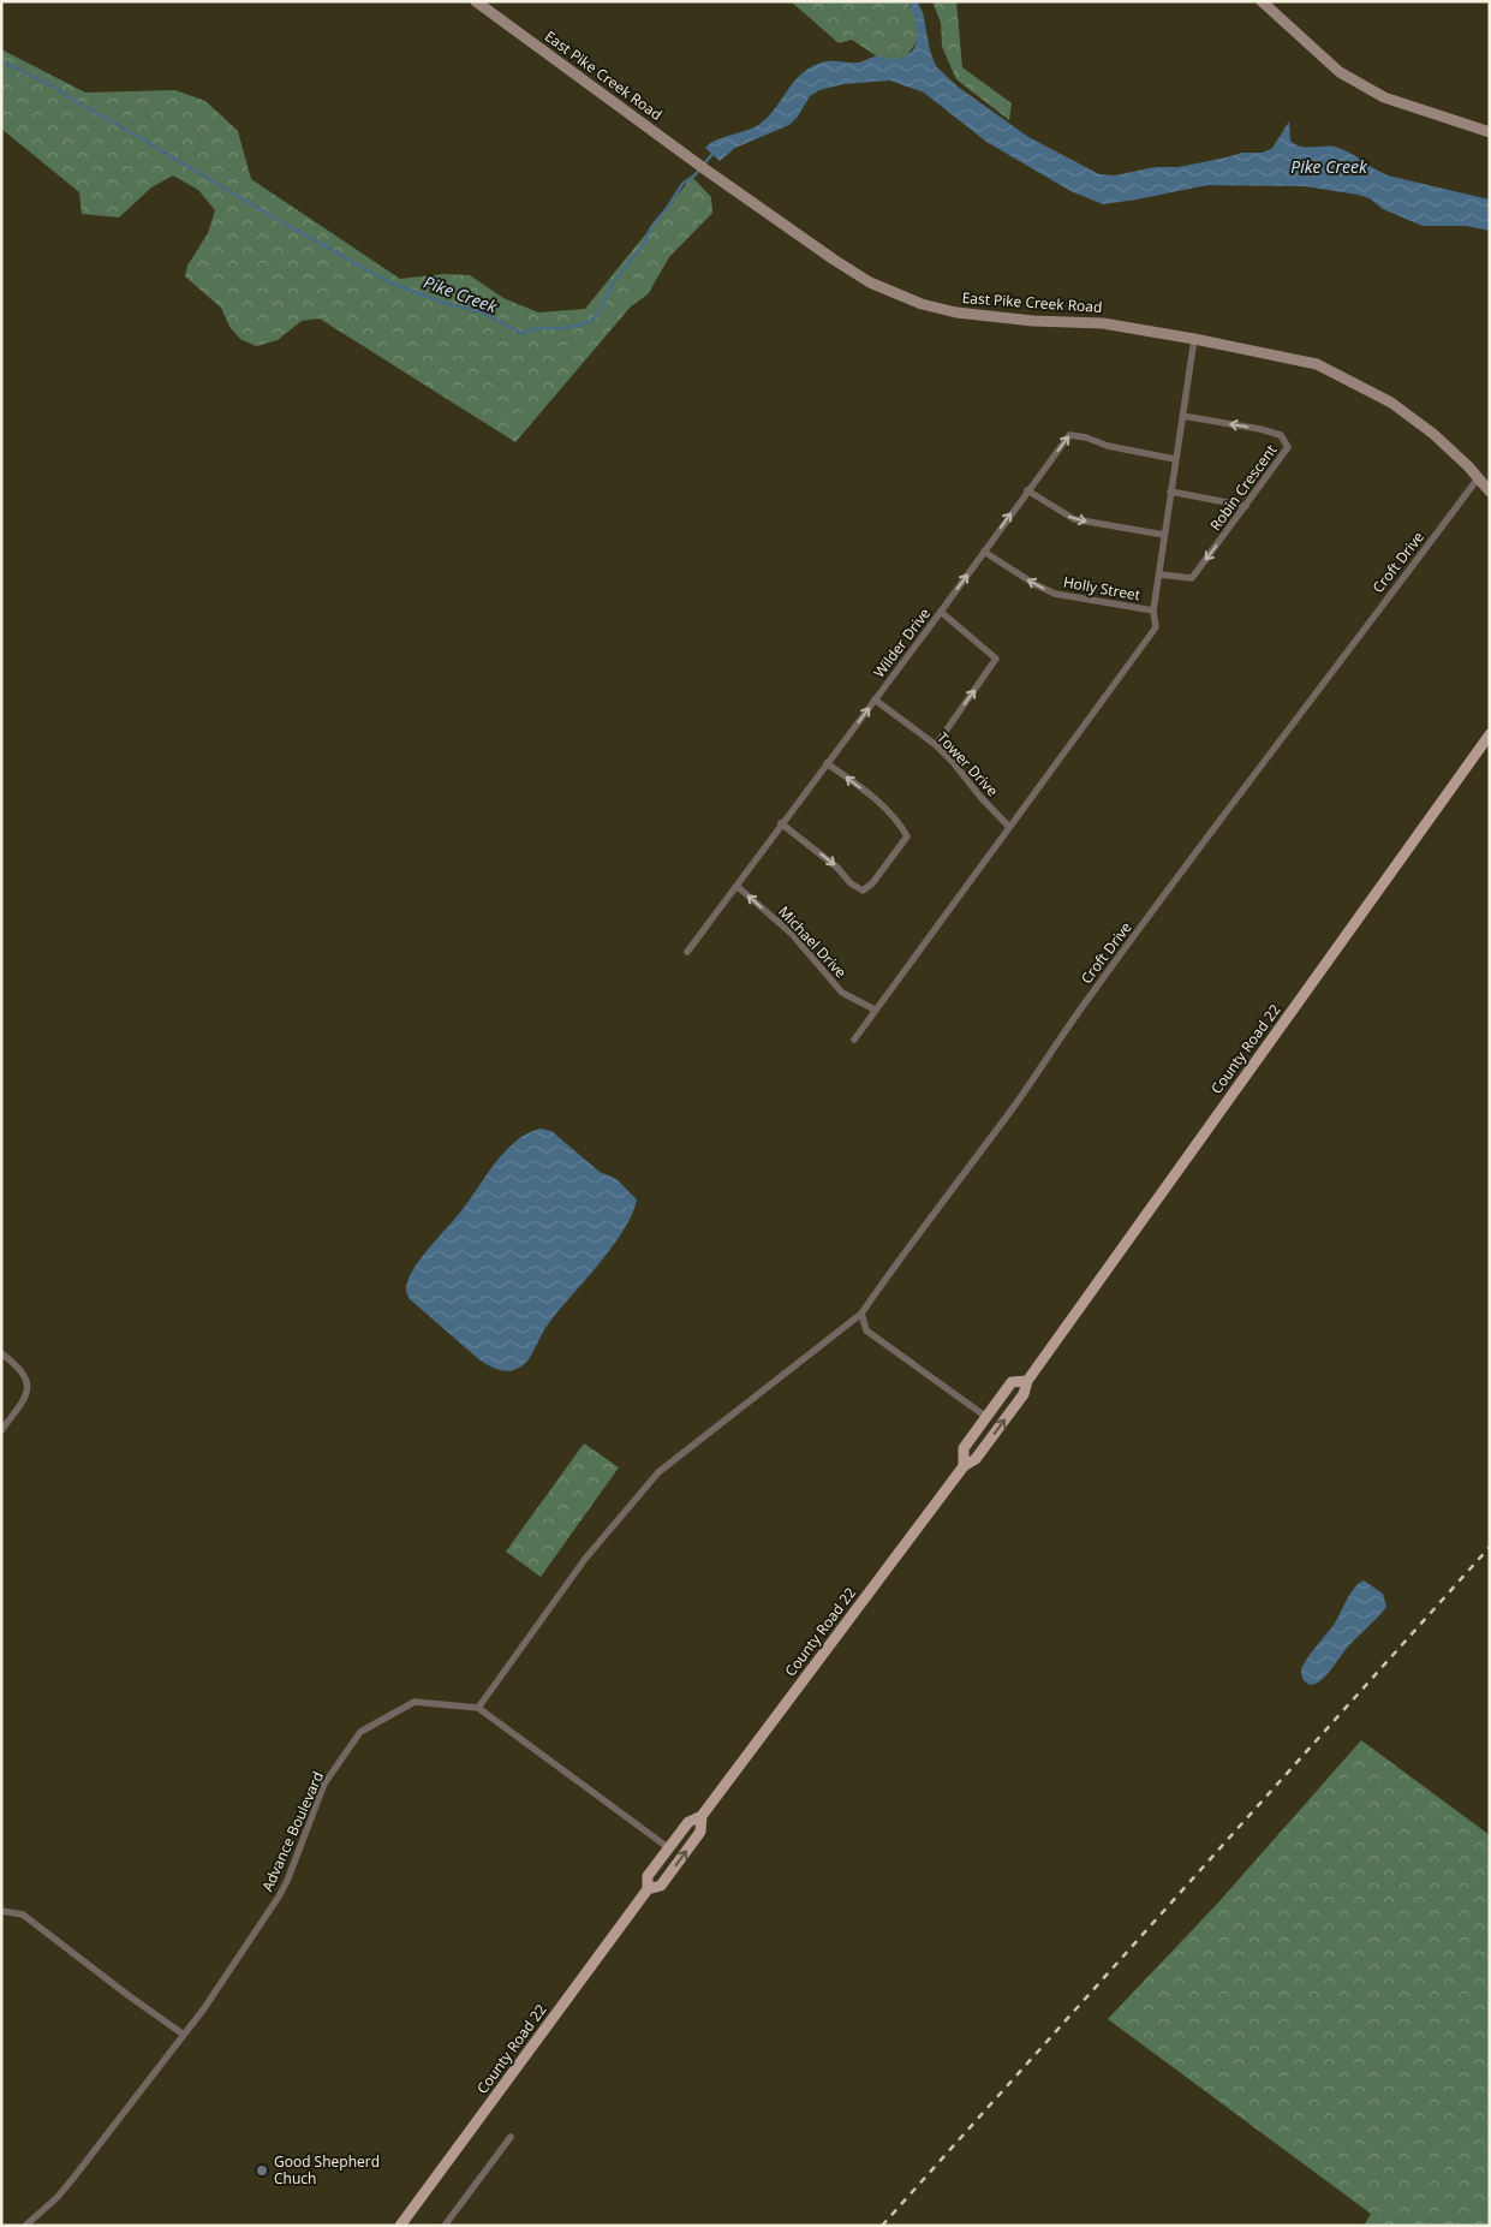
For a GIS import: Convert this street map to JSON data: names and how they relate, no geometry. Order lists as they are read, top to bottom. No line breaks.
{"streets":{"main road":["County Road 22"],"street":["East Pike Creek Road","Robin Crescent","Croft Drive","Holly Street","Wilder Drive","Tower Drive","Michael Drive","Advance Boulevard"]},"crossings":[["East Pike Creek Road","Croft Drive"],["Croft Drive","Advance Boulevard"],["Holly Street","Wilder Drive"],["Wilder Drive","Tower Drive"],["Wilder Drive","Michael Drive"]],"one_way":["Holly Street","Wilder Drive","Michael Drive"],"water":["Pike Creek"],"places":["Good Shepherd Chuch"]}
